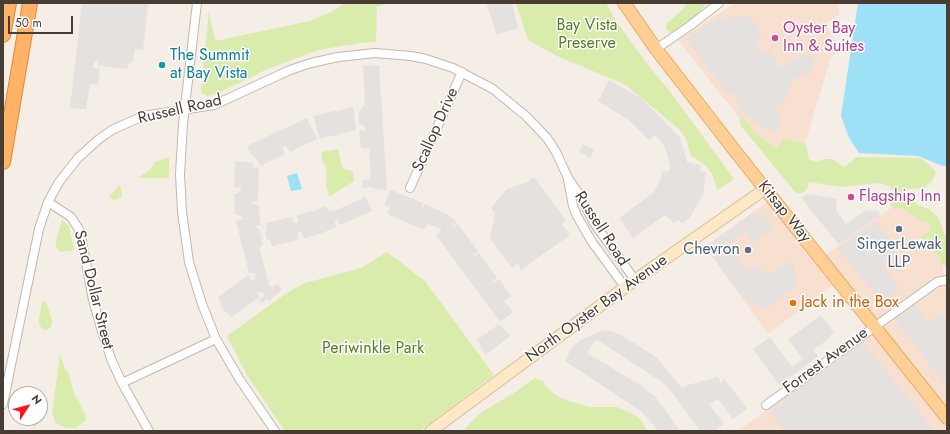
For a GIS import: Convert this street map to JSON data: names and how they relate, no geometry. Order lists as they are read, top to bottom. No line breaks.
{"streets":{"main road":["Kitsap Way"],"street":["Russell Road","Scallop Drive","Sand Dollar Street","North Oyster Bay Avenue","Forrest Avenue"]},"crossings":[["Russell Road","Scallop Drive"],["Russell Road","Sand Dollar Street"],["Russell Road","North Oyster Bay Avenue"],["Kitsap Way","North Oyster Bay Avenue"],["Kitsap Way","Forrest Avenue"]],"parks":["Bay Vista Preserve","Periwinkle Park"],"places":["Oyster Bay Inn & Suites","The Summit at Bay Vista","Flagship Inn","SingerLewak LLP","Chevron","Jack in the Box"],"scale_bar":"50 m","north":"top right"}
